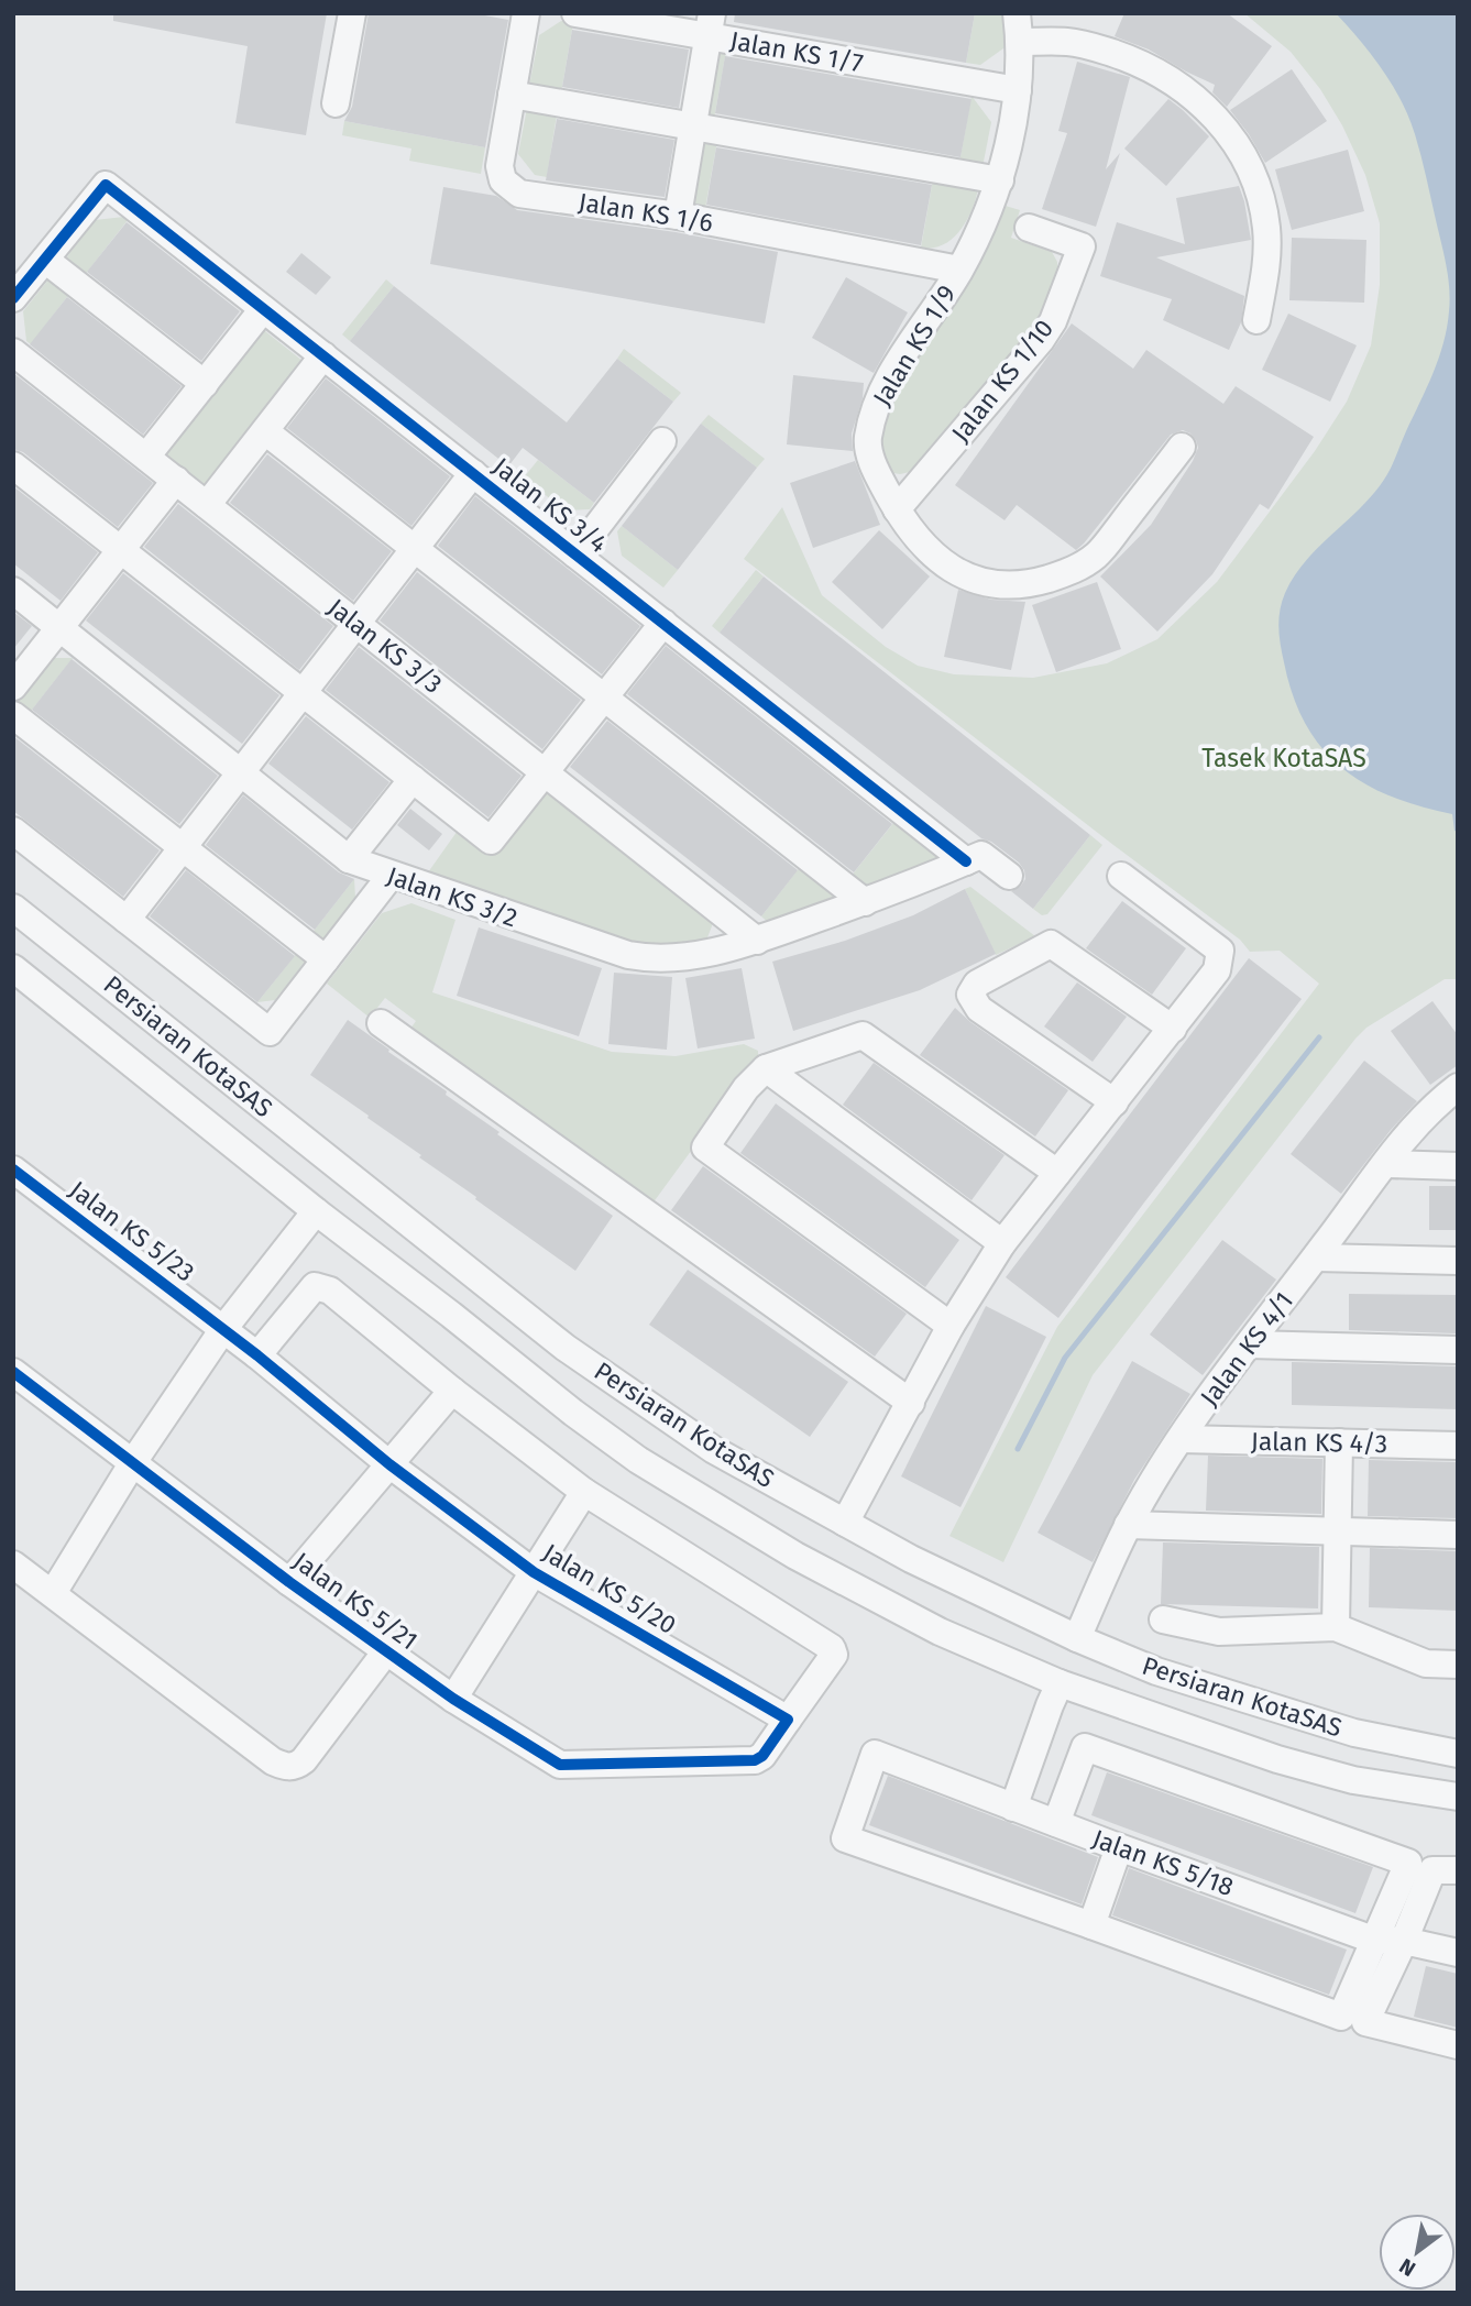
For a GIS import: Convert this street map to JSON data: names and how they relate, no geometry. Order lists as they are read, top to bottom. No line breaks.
{"streets":{"street":["Jalan KS 1/7","Jalan KS 1/6","Jalan KS 1/9","Jalan KS 1/10","Jalan KS 3/4","Jalan KS 3/3","Jalan KS 3/2","Persiaran KotaSAS","Jalan KS 5/23","Jalan KS 4/1","Jalan KS 4/3","Jalan KS 5/20","Jalan KS 5/21","Jalan KS 5/18"]},"crossings":[["Jalan KS 1/7","Jalan KS 1/9"],["Jalan KS 1/6","Jalan KS 1/9"],["Jalan KS 1/9","Jalan KS 1/10"],["Jalan KS 3/4","Jalan KS 3/2"],["Jalan KS 3/3","Jalan KS 3/2"],["Persiaran KotaSAS","Jalan KS 4/1"],["Jalan KS 5/23","Jalan KS 5/20"],["Jalan KS 4/1","Jalan KS 4/3"],["Jalan KS 5/20","Jalan KS 5/21"]],"parks":["Tasek KotaSAS"],"north":"bottom left"}
